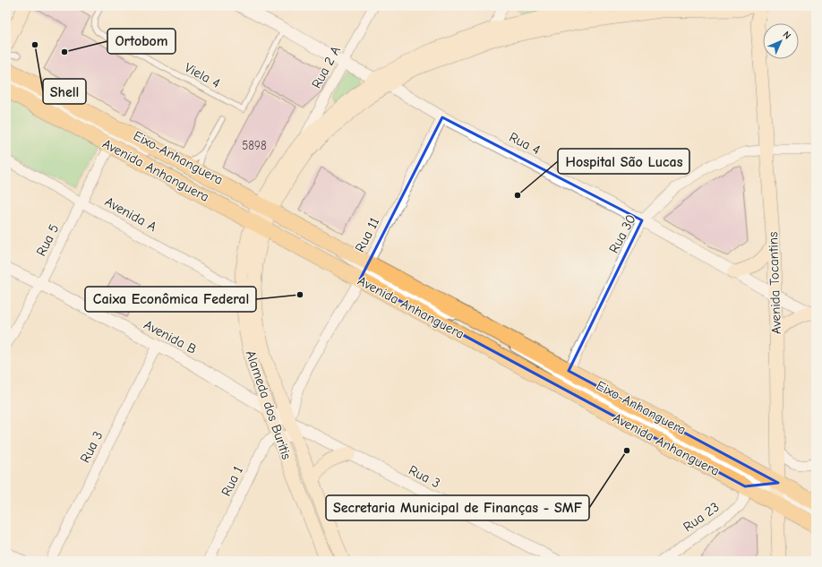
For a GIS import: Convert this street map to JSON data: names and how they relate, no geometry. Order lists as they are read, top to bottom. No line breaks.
{"streets":{"main road":["Avenida Anhanguera","Avenida Tocantins","Alameda dos Buritis"],"street":["Rua 2 A","Rua 4","Avenida A","Rua 30","Rua 11","Rua 5","Avenida B","Rua 3","Rua 1","Rua 23"],"lane":["Viela 4","Eixo-Anhanguera"]},"crossings":[["Rua 2 A","Rua 4"],["Viela 4","Rua 4"],["Rua 4","Rua 30"],["Rua 4","Rua 11"],["Rua 4","Avenida Tocantins"],["Avenida Anhanguera","Rua 30"],["Avenida Anhanguera","Rua 11"],["Avenida Anhanguera","Rua 5"],["Avenida Anhanguera","Avenida Tocantins"],["Avenida Anhanguera","Alameda dos Buritis"],["Avenida Anhanguera","Rua 23"],["Avenida A","Rua 5"],["Avenida A","Alameda dos Buritis"],["Rua 30","Avenida Tocantins"],["Rua 11","Avenida B"],["Rua 11","Alameda dos Buritis"],["Rua 11","Rua 3"],["Rua 5","Avenida B"],["Avenida B","Alameda dos Buritis"],["Avenida B","Rua 3"],["Alameda dos Buritis","Rua 3"],["Alameda dos Buritis","Rua 1"]],"places":["Shell","Ortobom","Hospital São Lucas","Caixa Econômica Federal","Secretaria Municipal de Finanças - SMF"],"house_numbers":["5898"],"north":"top right"}
